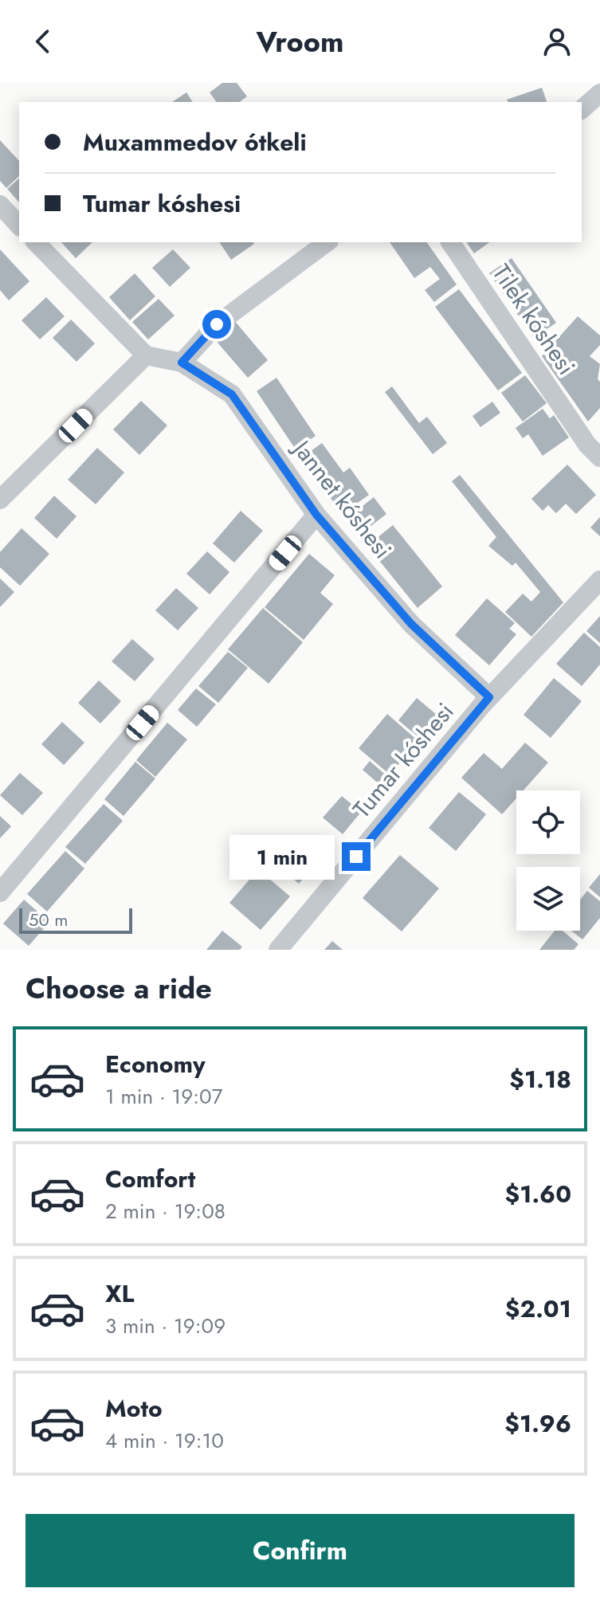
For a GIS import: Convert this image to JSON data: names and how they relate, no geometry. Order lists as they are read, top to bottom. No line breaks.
{"streets":{"street":["Tilek kóshesi","Jannet kóshesi","Tumar kóshesi"]},"crossings":[["Jannet kóshesi","Tumar kóshesi"]],"scale_bar":"50 m","page":{"header":"Vroom","banner":["Muxammedov ótkeli","Tumar kóshesi"],"bubble":"1 min","scale":"50 m","heading":"Choose a ride","list":[{"name":"Economy","note":"1 min · 19:07","value":"$1.18"},{"name":"Comfort","note":"2 min · 19:08","value":"$1.60"},{"name":"XL","note":"3 min · 19:09","value":"$2.01"},{"name":"Moto","note":"4 min · 19:10","value":"$1.96"}],"buttons":"Confirm"}}
